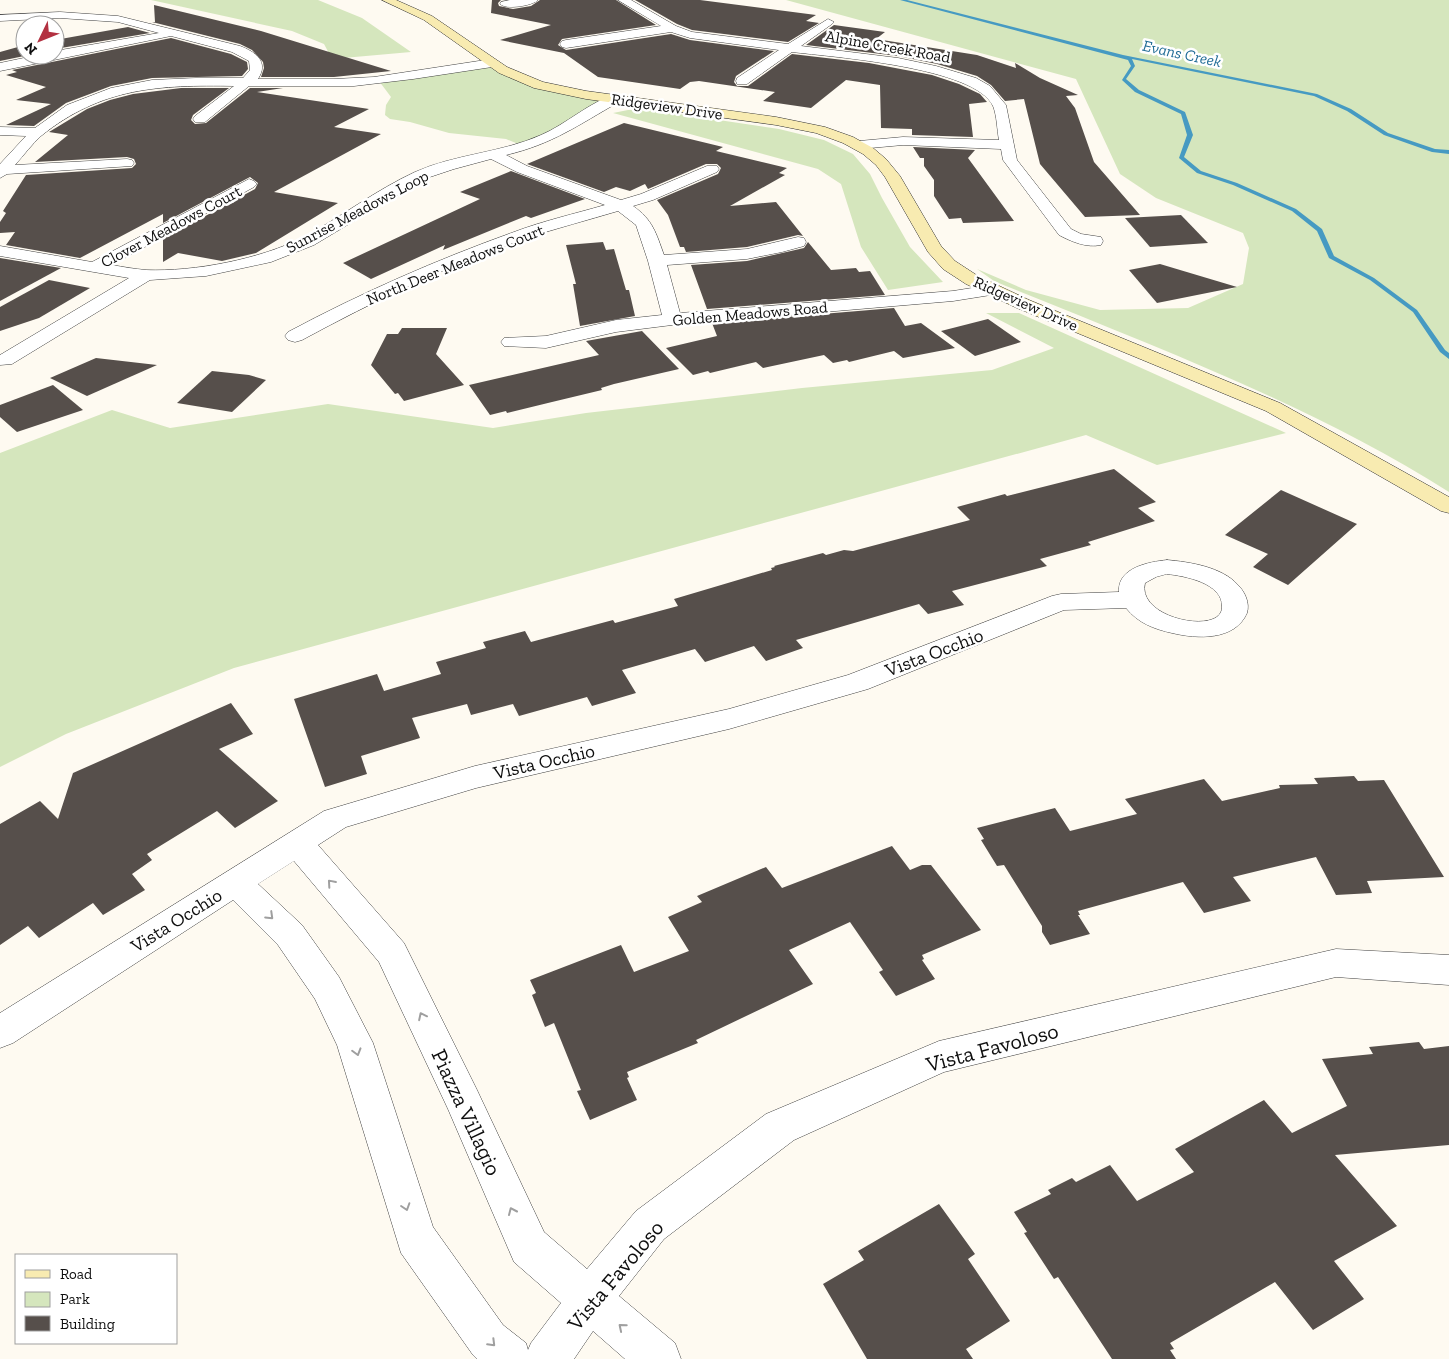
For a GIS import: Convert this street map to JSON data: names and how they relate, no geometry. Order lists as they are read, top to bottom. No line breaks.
{"streets":{"street":["Alpine Creek Road","Ridgeview Drive","Sunrise Meadows Loop","Clover Meadows Court","North Deer Meadows Court","Golden Meadows Road","Vista Occhio","Vista Favoloso","Piazza Villagio"]},"crossings":[["Ridgeview Drive","Sunrise Meadows Loop"],["Ridgeview Drive","Golden Meadows Road"],["Sunrise Meadows Loop","Clover Meadows Court"],["Vista Occhio","Piazza Villagio"],["Vista Favoloso","Piazza Villagio"]],"water":["Evans Creek"],"legend":["Road","Park","Building"],"north":"bottom left"}
